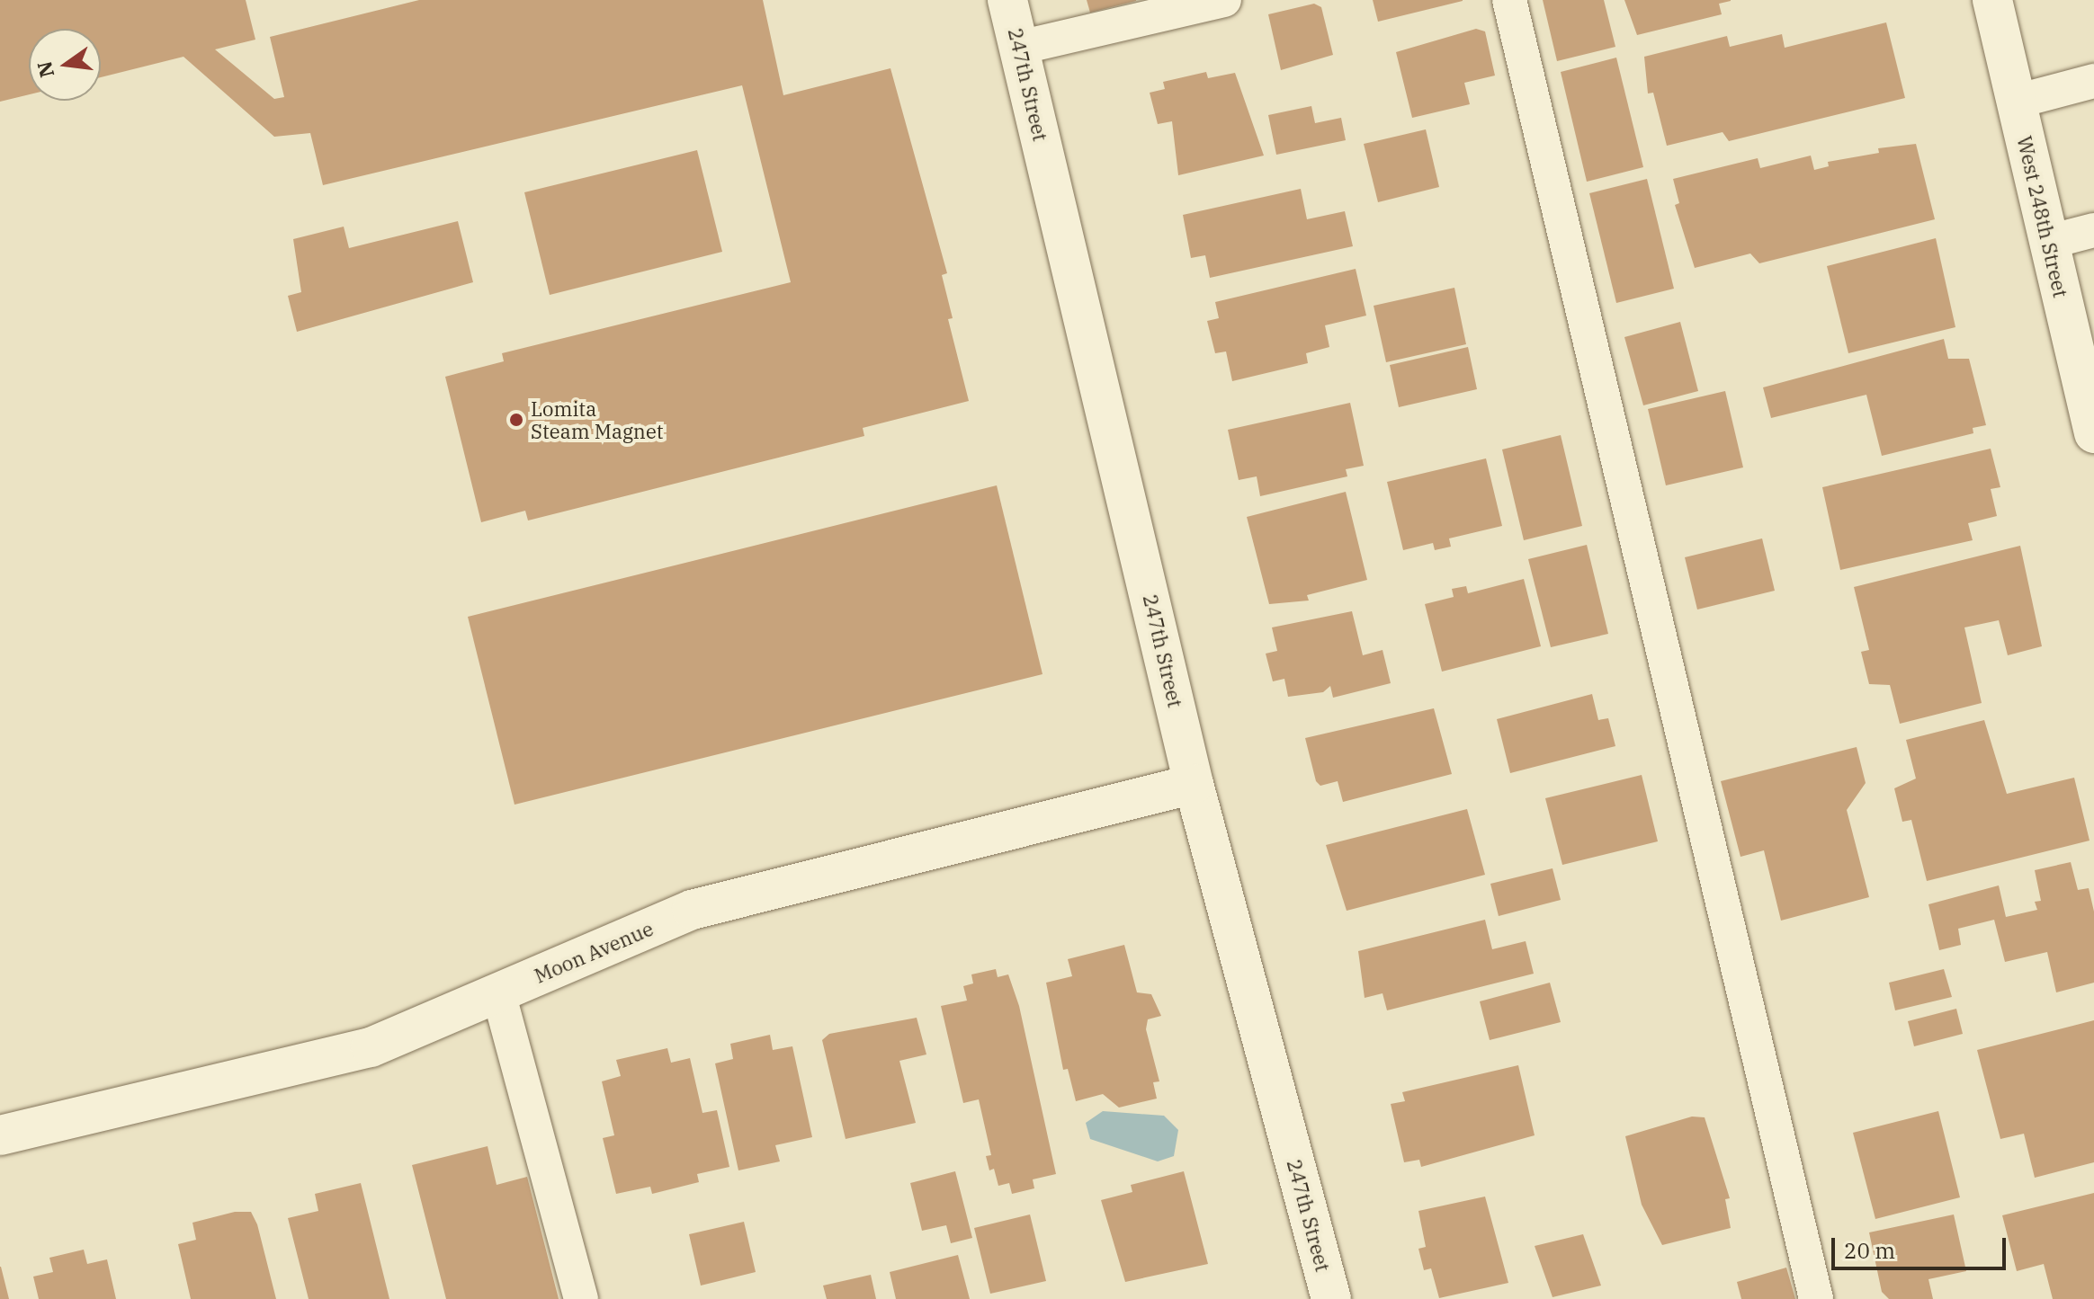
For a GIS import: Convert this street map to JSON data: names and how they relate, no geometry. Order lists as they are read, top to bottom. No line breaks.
{"streets":{"street":["247th Street","West 248th Street","Moon Avenue"]},"crossings":[["247th Street","Moon Avenue"]],"places":["Lomita Steam Magnet"],"scale_bar":"20 m","north":"left"}
